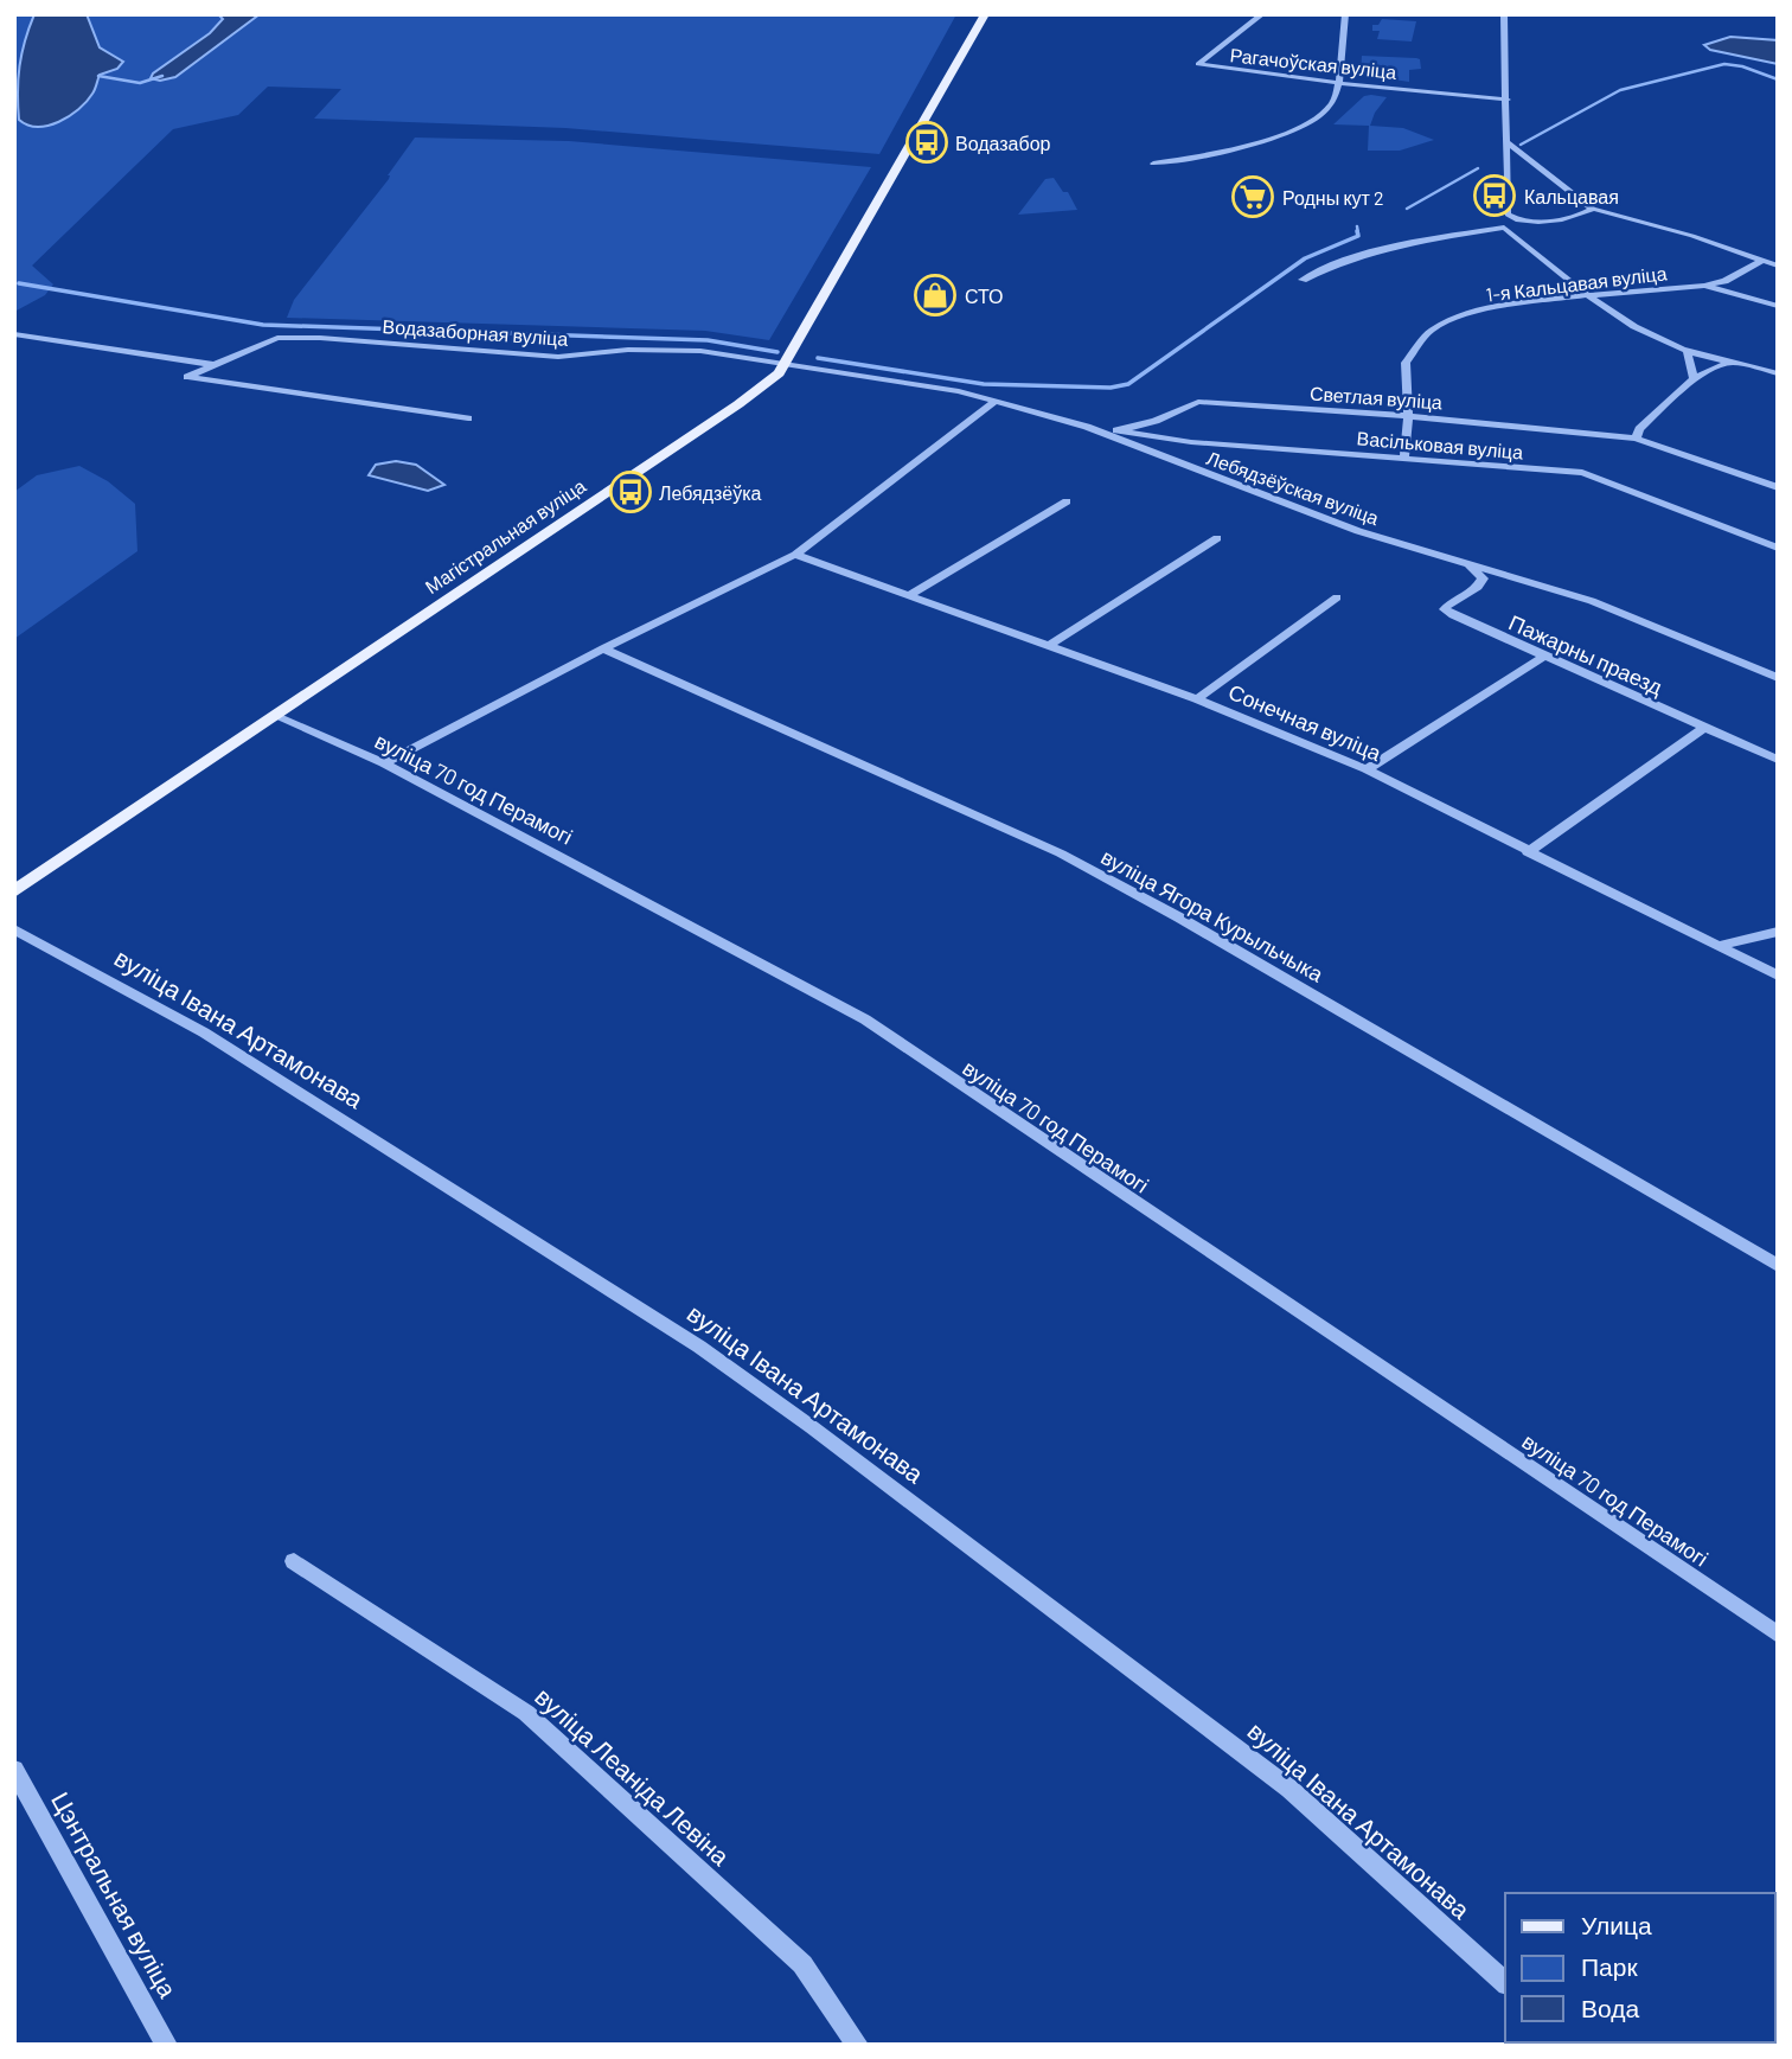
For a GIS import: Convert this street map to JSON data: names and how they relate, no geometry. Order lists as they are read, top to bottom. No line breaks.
{"streets":{"main road":["Магістральная вуліца"],"street":["Рагачоўская вуліца","1-я Кальцавая вуліца","Водазаборная вуліца","Светлая вуліца","Васільковая вуліца","Лебядзёўская вуліца","Пажарны праезд","Сонечная вуліца","вуліца 70 год Перамогі","вуліца Ягора Курыльчыка","вуліца Івана Артамонава","вуліца Леаніда Левіна","Цэнтральная вуліца"]},"crossings":[["1-я Кальцавая вуліца","Светлая вуліца"],["1-я Кальцавая вуліца","Васільковая вуліца"],["Водазаборная вуліца","Лебядзёўская вуліца"],["Водазаборная вуліца","Магістральная вуліца"],["Светлая вуліца","Васільковая вуліца"],["Васільковая вуліца","Лебядзёўская вуліца"],["Лебядзёўская вуліца","Магістральная вуліца"],["Лебядзёўская вуліца","Пажарны праезд"],["Магістральная вуліца","вуліца 70 год Перамогі"]],"places":{"bus stop":["Водазабор","Кальцавая","Лебядзёўка"],"supermarket":["Родны кут 2"],"shop":["СТО"]},"legend":["Улица","Парк","Вода"]}
